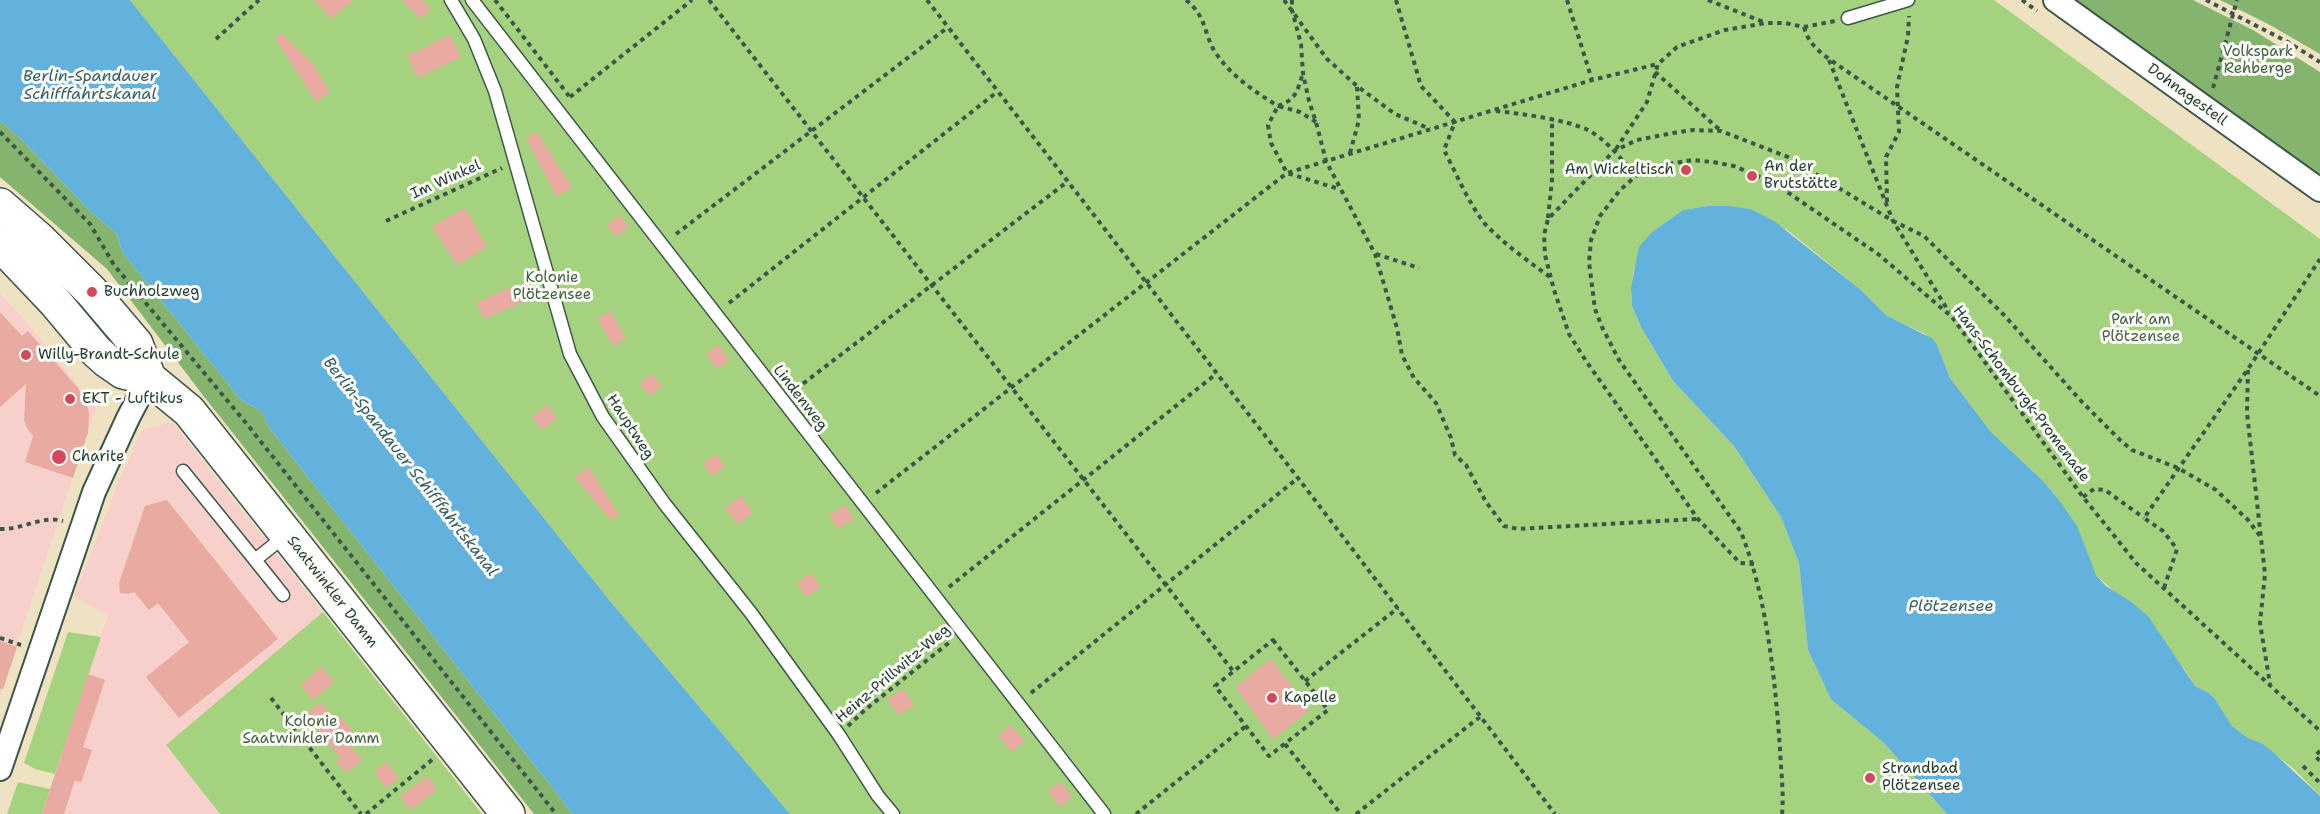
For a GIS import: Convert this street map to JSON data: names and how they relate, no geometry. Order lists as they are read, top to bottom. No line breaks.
{"streets":{"main road":["Saatwinkler Damm"],"street":["Dohnagestell"],"lane":["Lindenweg","Hauptweg"],"path":["Im Winkel","Hans-Schomburgk-Promenade","Heinz-Prillwitz-Weg"]},"crossings":[["Im Winkel","Hauptweg"],["Lindenweg","Heinz-Prillwitz-Weg"],["Hauptweg","Heinz-Prillwitz-Weg"]],"water":["Berlin-Spandauer Schifffahrtskanal","Plötzensee"],"parks":["Volkspark Rehberge","Kolonie Plötzensee","Park am Plötzensee","Kolonie Saatwinkler Damm"],"places":["Am Wickeltisch","An der Brutstätte","Buchholzweg","Willy-Brandt-Schule","EKT - Luftikus","Charite","Kapelle","Strandbad Plötzensee"]}
